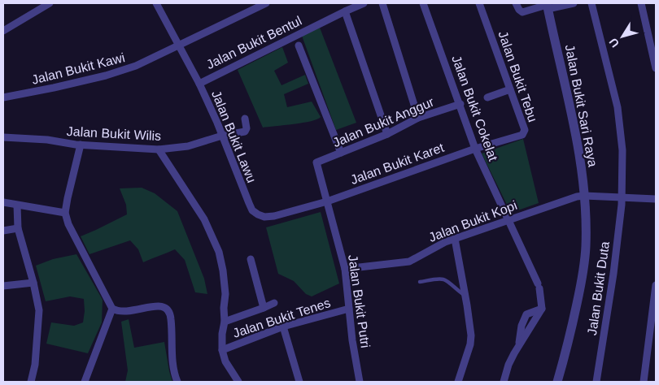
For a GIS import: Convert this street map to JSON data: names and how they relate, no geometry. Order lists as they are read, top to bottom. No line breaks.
{"streets":{"street":["Jalan Bukit Bentul","Jalan Bukit Kawi","Jalan Bukit Tebu","Jalan Bukit Sari Raya","Jalan Bukit Cokelat","Jalan Bukit Anggur","Jalan Bukit Wilis","Jalan Bukit Lawu","Jalan Bukit Karet","Jalan Bukit Kopi","Jalan Bukit Duta","Jalan Bukit Putri","Jalan Bukit Tenes"]},"crossings":[["Jalan Bukit Bentul","Jalan Bukit Lawu"],["Jalan Bukit Kawi","Jalan Bukit Lawu"],["Jalan Bukit Tebu","Jalan Bukit Cokelat"],["Jalan Bukit Tebu","Jalan Bukit Karet"],["Jalan Bukit Sari Raya","Jalan Bukit Kopi"],["Jalan Bukit Cokelat","Jalan Bukit Anggur"],["Jalan Bukit Cokelat","Jalan Bukit Karet"],["Jalan Bukit Cokelat","Jalan Bukit Kopi"],["Jalan Bukit Anggur","Jalan Bukit Putri"],["Jalan Bukit Wilis","Jalan Bukit Lawu"],["Jalan Bukit Lawu","Jalan Bukit Karet"],["Jalan Bukit Lawu","Jalan Bukit Putri"],["Jalan Bukit Karet","Jalan Bukit Putri"],["Jalan Bukit Kopi","Jalan Bukit Duta"],["Jalan Bukit Kopi","Jalan Bukit Putri"],["Jalan Bukit Putri","Jalan Bukit Tenes"]],"north":"bottom left"}
